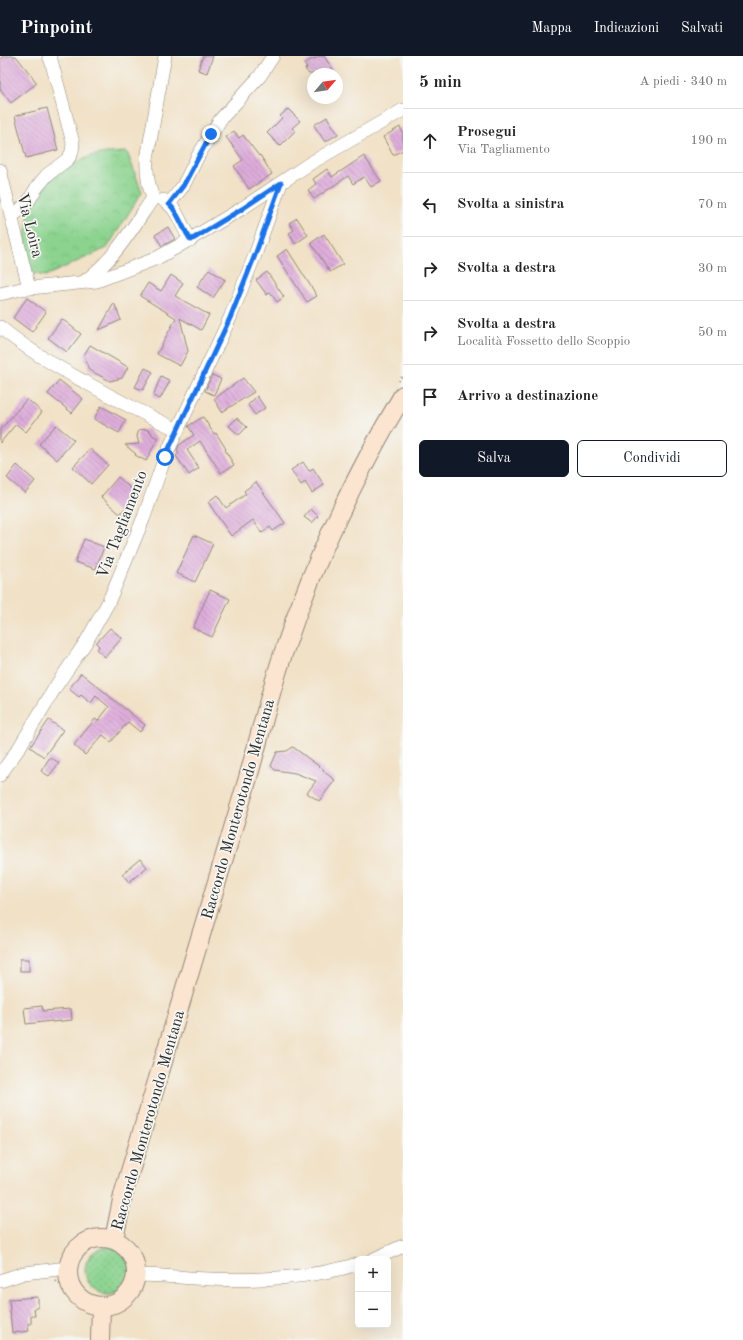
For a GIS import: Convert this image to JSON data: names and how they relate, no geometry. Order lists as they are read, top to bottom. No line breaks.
{"streets":{"main road":["Raccordo Monterotondo Mentana"],"street":["Via Loira","Via Tagliamento"]},"north":"top right","page":{"header":"Pinpoint","nav":["Mappa","Indicazioni","Salvati"],"heading":["5 min","A piedi · 340 m"],"list":[["Prosegui","Via Tagliamento","190 m"],["Svolta a sinistra","70 m"],["Svolta a destra","30 m"],["Svolta a destra","Località Fossetto dello Scoppio","50 m"],"Arrivo a destinazione"],"buttons":["Salva","Condividi"],"map_buttons":["+","−"]}}
